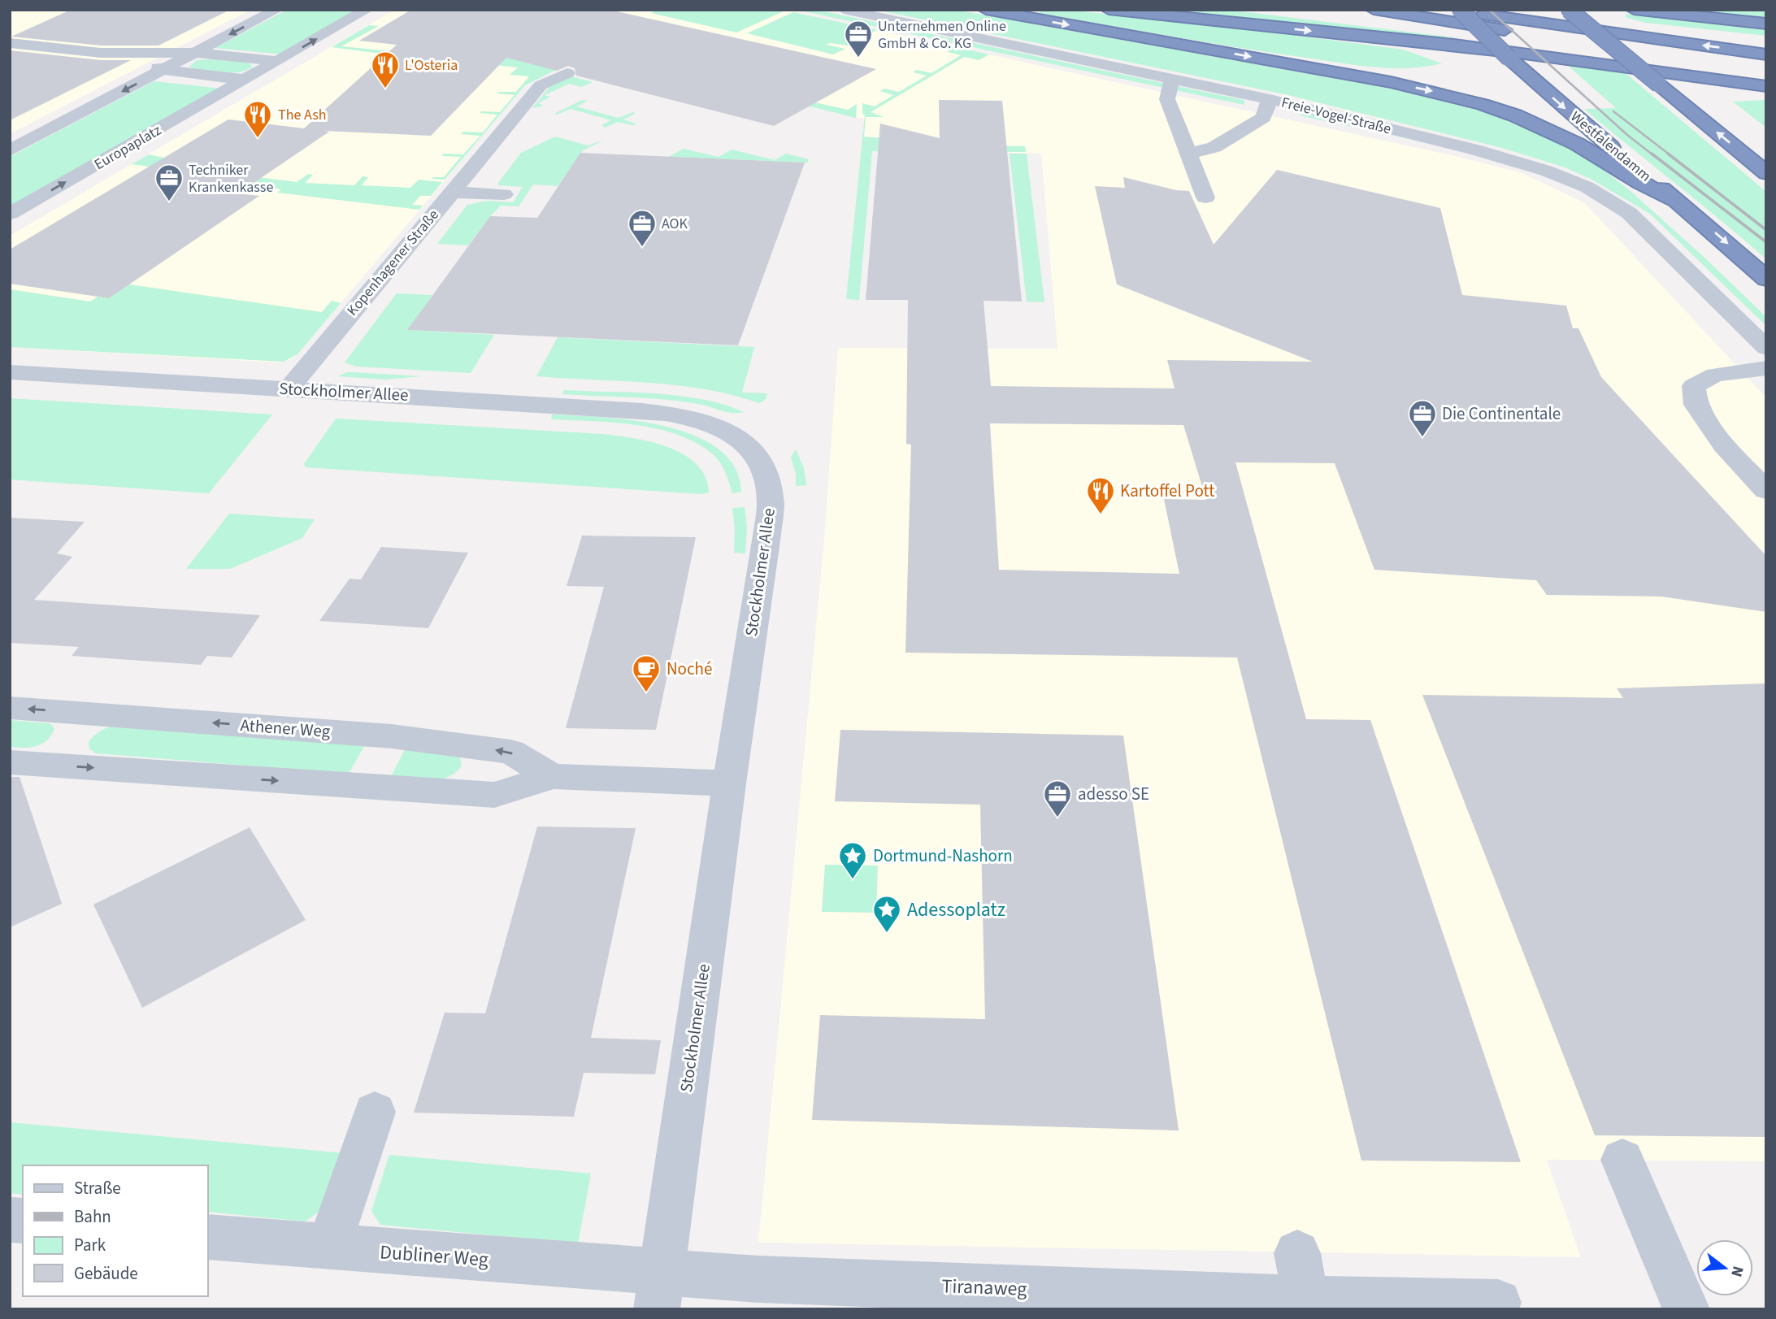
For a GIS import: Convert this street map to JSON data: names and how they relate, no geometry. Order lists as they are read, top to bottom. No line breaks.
{"streets":{"highway":["Westfalendamm"],"street":["Freie-Vogel-Straße","Europaplatz","Kopenhagener Straße","Stockholmer Allee","Athener Weg","Dubliner Weg","Tiranaweg"]},"crossings":[["Kopenhagener Straße","Stockholmer Allee"],["Stockholmer Allee","Athener Weg"],["Stockholmer Allee","Dubliner Weg"],["Stockholmer Allee","Tiranaweg"],["Dubliner Weg","Tiranaweg"]],"places":{"office":["Unternehmen Online GmbH & Co. KG","Techniker Krankenkasse","AOK","Die Continentale","adesso SE"],"restaurant":["L'Osteria","The Ash","Kartoffel Pott"],"cafe":["Noché"],"place":["Dortmund-Nashorn","Adessoplatz"]},"legend":["Straße","Bahn","Park","Gebäude"],"north":"right"}
